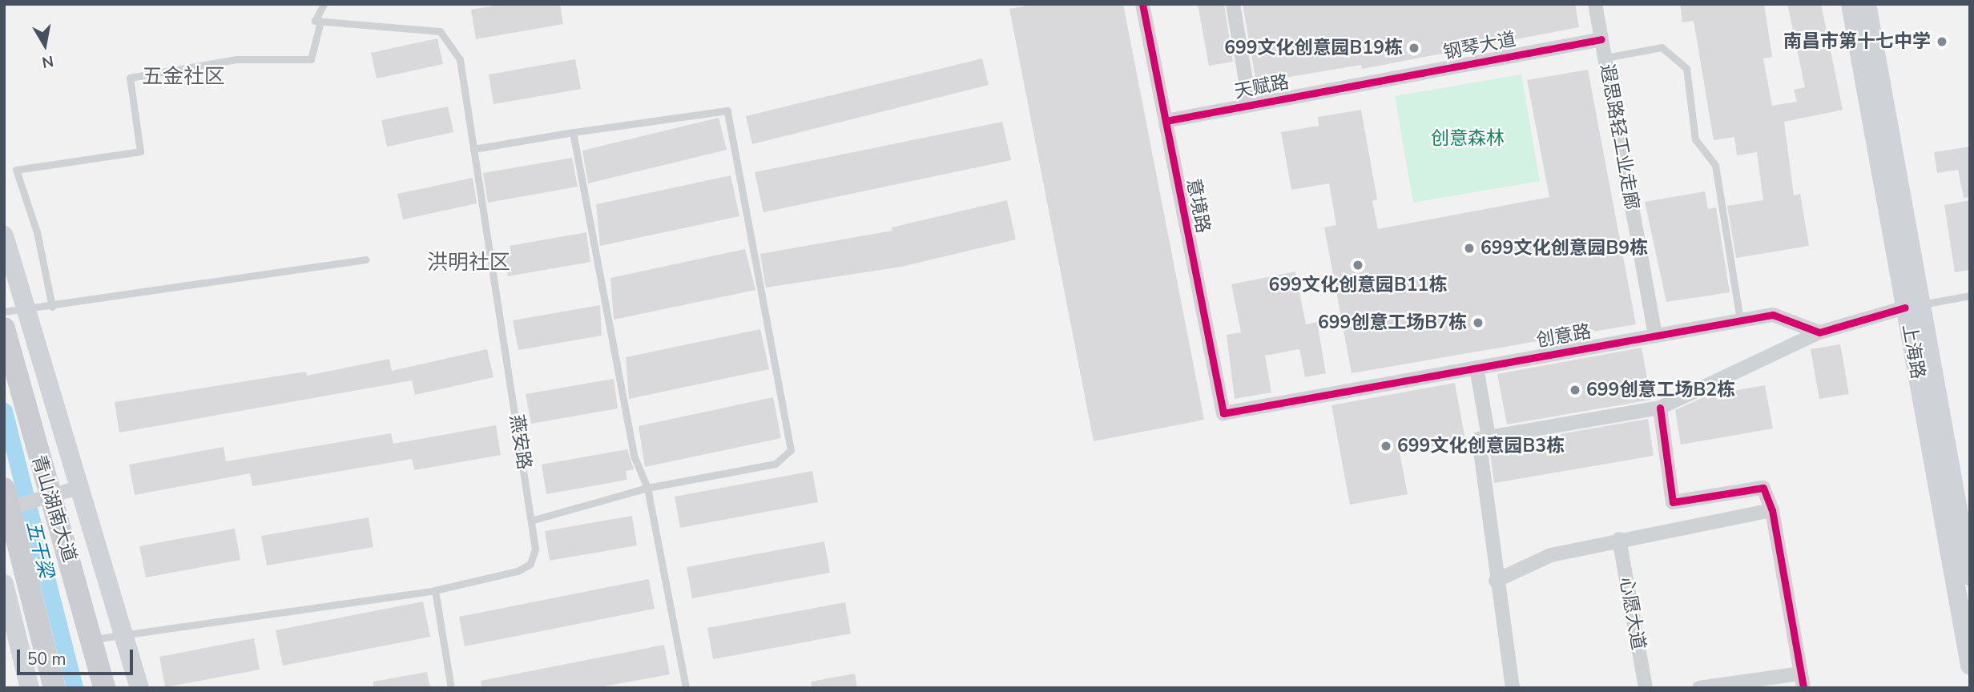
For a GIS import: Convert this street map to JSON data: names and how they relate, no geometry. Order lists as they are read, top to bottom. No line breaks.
{"streets":{"main road":["上海路","青山湖南大道"],"street":["钢琴大道","天赋路","遐思路轻工业走廊","意境路","创意路","心愿大道"],"lane":["燕安路"]},"crossings":[["钢琴大道","天赋路"],["钢琴大道","遐思路轻工业走廊"],["天赋路","意境路"],["遐思路轻工业走廊","创意路"],["意境路","创意路"],["燕安路","青山湖南大道"]],"districts":["五金社区","洪明社区"],"water":["五干梁"],"parks":["创意森林"],"places":["南昌市第十七中学","699文化创意园B19栋","699文化创意园B9栋","699文化创意园B11栋","699创意工场B7栋","699创意工场B2栋","699文化创意园B3栋"],"scale_bar":"50 m","north":"bottom"}
